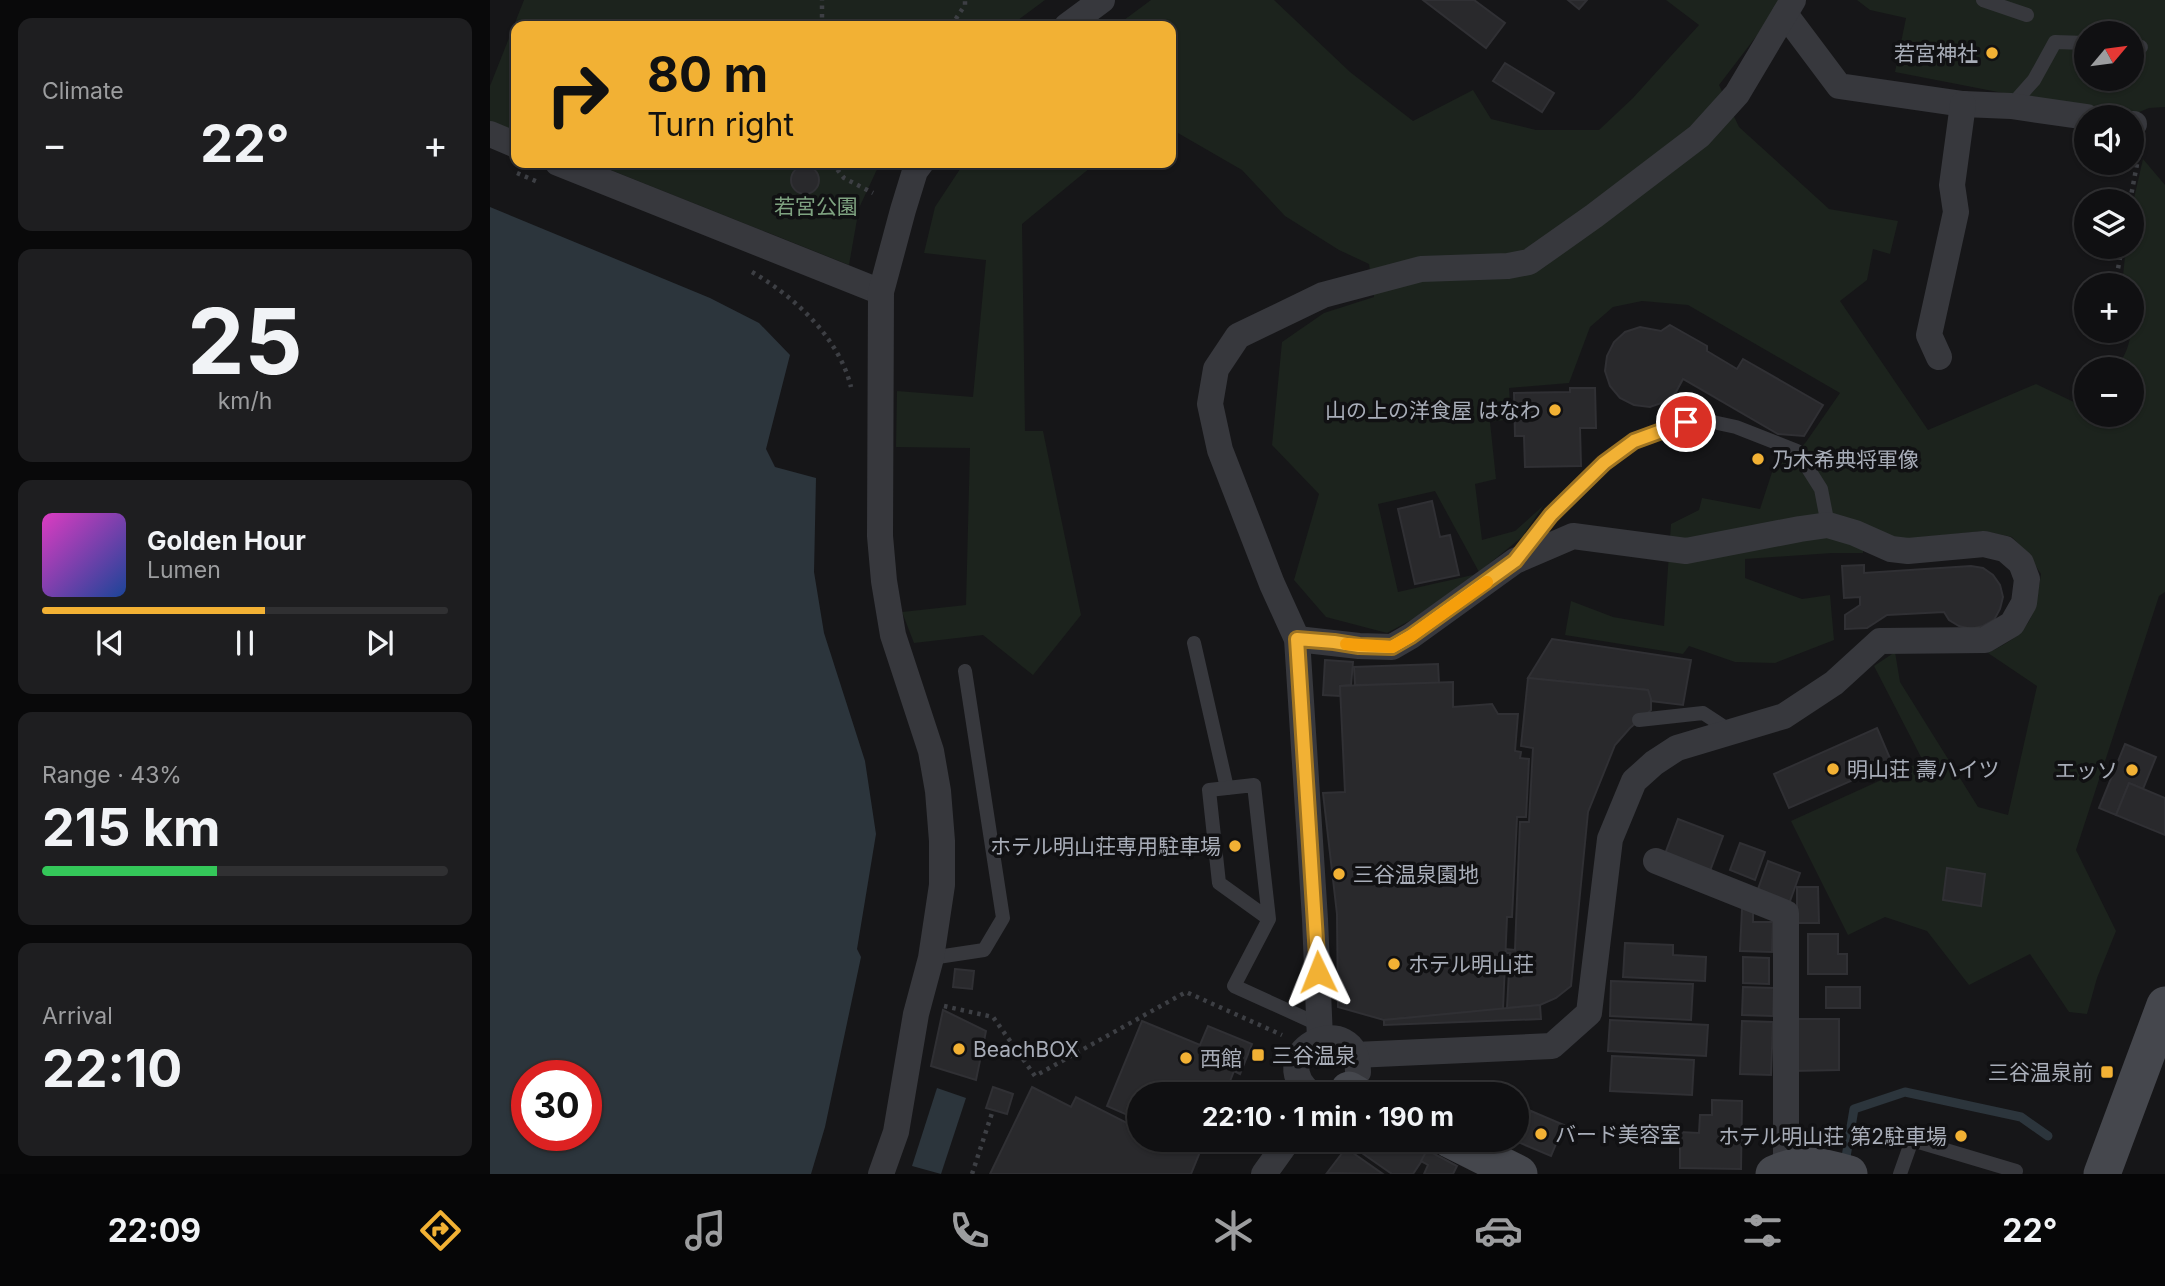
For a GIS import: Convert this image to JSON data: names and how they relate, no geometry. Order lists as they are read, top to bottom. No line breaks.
{"parks":["若宮公園"],"places":{"other":["若宮神社","山の上の洋食屋 はなわ","乃木希典将軍像","明山荘 壽ハイツ","エッソ","ホテル明山荘専用駐車場","三谷温泉園地","ホテル明山荘","BeachBOX","西館","バード美容室","ホテル明山荘 第2駐車場"],"transit":["三谷温泉","三谷温泉前"]},"north":"top right","page":{"tile":["Climate",["25","km/h"],["Range · 43%","215 km"],["Arrival","22:10"]],"map_buttons":["+","−"],"turn":["80 m","Turn right"],"heat":["−","22°","+"],"song":["Golden Hour","Lumen"],"limit":"30","trip":"22:10 · 1 min · 190 m","tabs":["22:09","22°"]}}
